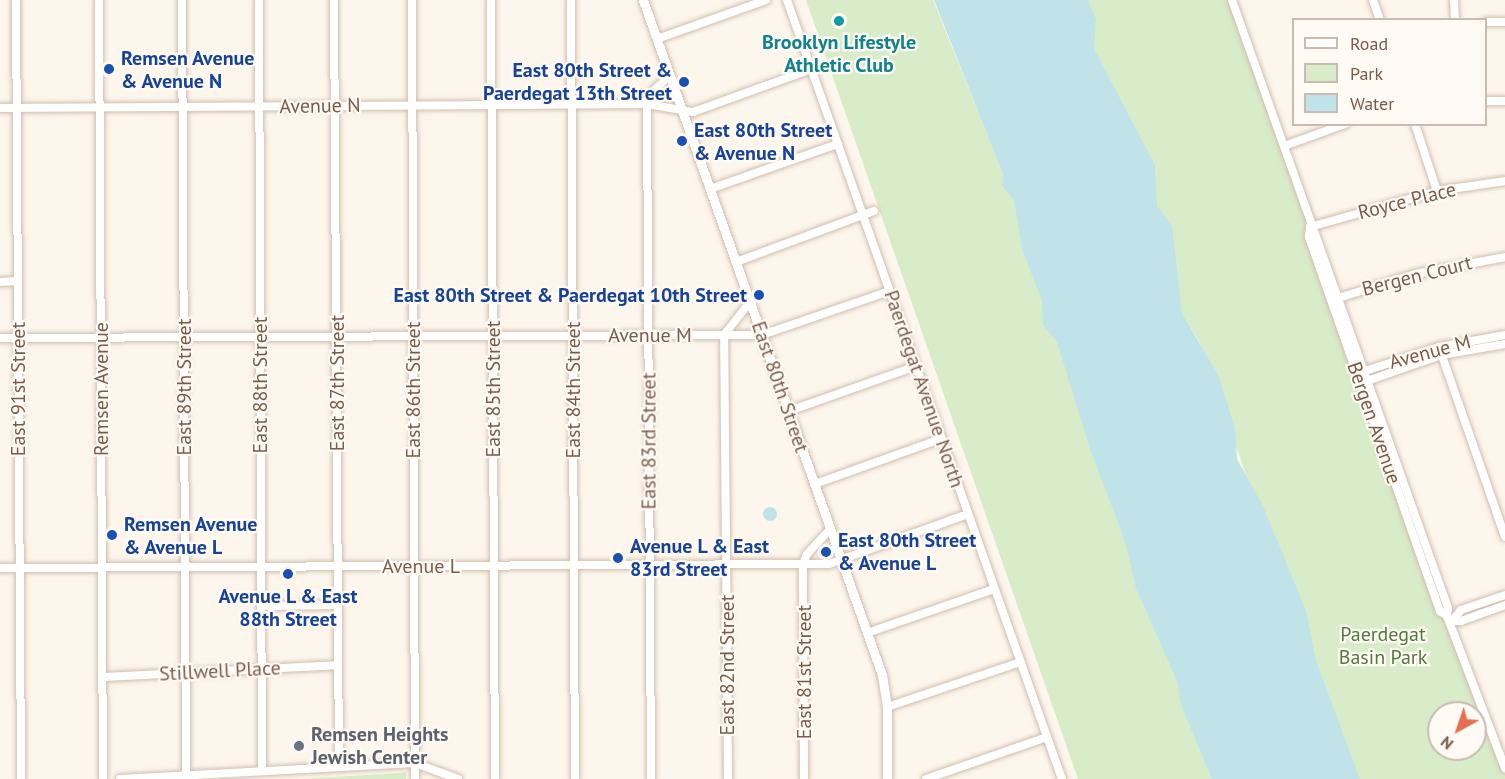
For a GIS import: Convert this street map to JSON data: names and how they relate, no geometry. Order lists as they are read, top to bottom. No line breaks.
{"streets":{"street":["Avenue N","Royce Place","Bergen Court","Avenue M","East 87th Street","East 88th Street","East 89th Street","East 80th Street","East 91st Street","Remsen Avenue","East 85th Street","Paerdegat Avenue North","East 86th Street","East 84th Street","Bergen Avenue","East 83rd Street","Avenue L","East 82nd Street","Stillwell Place","East 81st Street"]},"crossings":[["Avenue N","East 87th Street"],["Avenue N","East 88th Street"],["Avenue N","East 89th Street"],["Avenue N","East 80th Street"],["Avenue N","East 91st Street"],["Avenue N","Remsen Avenue"],["Avenue N","East 85th Street"],["Avenue N","Paerdegat Avenue North"],["Avenue N","East 86th Street"],["Avenue N","East 84th Street"],["Avenue N","East 83rd Street"],["Royce Place","Bergen Avenue"],["Bergen Court","Bergen Avenue"],["Avenue M","East 87th Street"],["Avenue M","East 88th Street"],["Avenue M","East 89th Street"],["Avenue M","East 80th Street"],["Avenue M","East 91st Street"],["Avenue M","Remsen Avenue"],["Avenue M","East 85th Street"],["Avenue M","Paerdegat Avenue North"],["Avenue M","East 86th Street"],["Avenue M","East 84th Street"],["Avenue M","Bergen Avenue"],["Avenue M","East 83rd Street"],["Avenue M","East 82nd Street"],["East 87th Street","Avenue L"],["East 87th Street","Stillwell Place"],["East 88th Street","Avenue L"],["East 88th Street","Stillwell Place"],["East 89th Street","Avenue L"],["East 89th Street","Stillwell Place"],["East 80th Street","Avenue L"],["East 91st Street","Avenue L"],["Remsen Avenue","Avenue L"],["Remsen Avenue","Stillwell Place"],["East 85th Street","Avenue L"],["Paerdegat Avenue North","Avenue L"],["East 86th Street","Avenue L"],["East 84th Street","Avenue L"],["East 83rd Street","Avenue L"],["Avenue L","East 82nd Street"],["Avenue L","East 81st Street"]],"parks":["Paerdegat Basin Park"],"places":["Brooklyn Lifestyle Athletic Club","Remsen Avenue & Avenue N","East 80th Street & Paerdegat 13th Street","East 80th Street & Avenue N","East 80th Street & Paerdegat 10th Street","Remsen Avenue & Avenue L","East 80th Street & Avenue L","Avenue L & East 83rd Street","Avenue L & East 88th Street","Remsen Heights Jewish Center"],"legend":["Road","Park","Water"],"north":"bottom left"}
